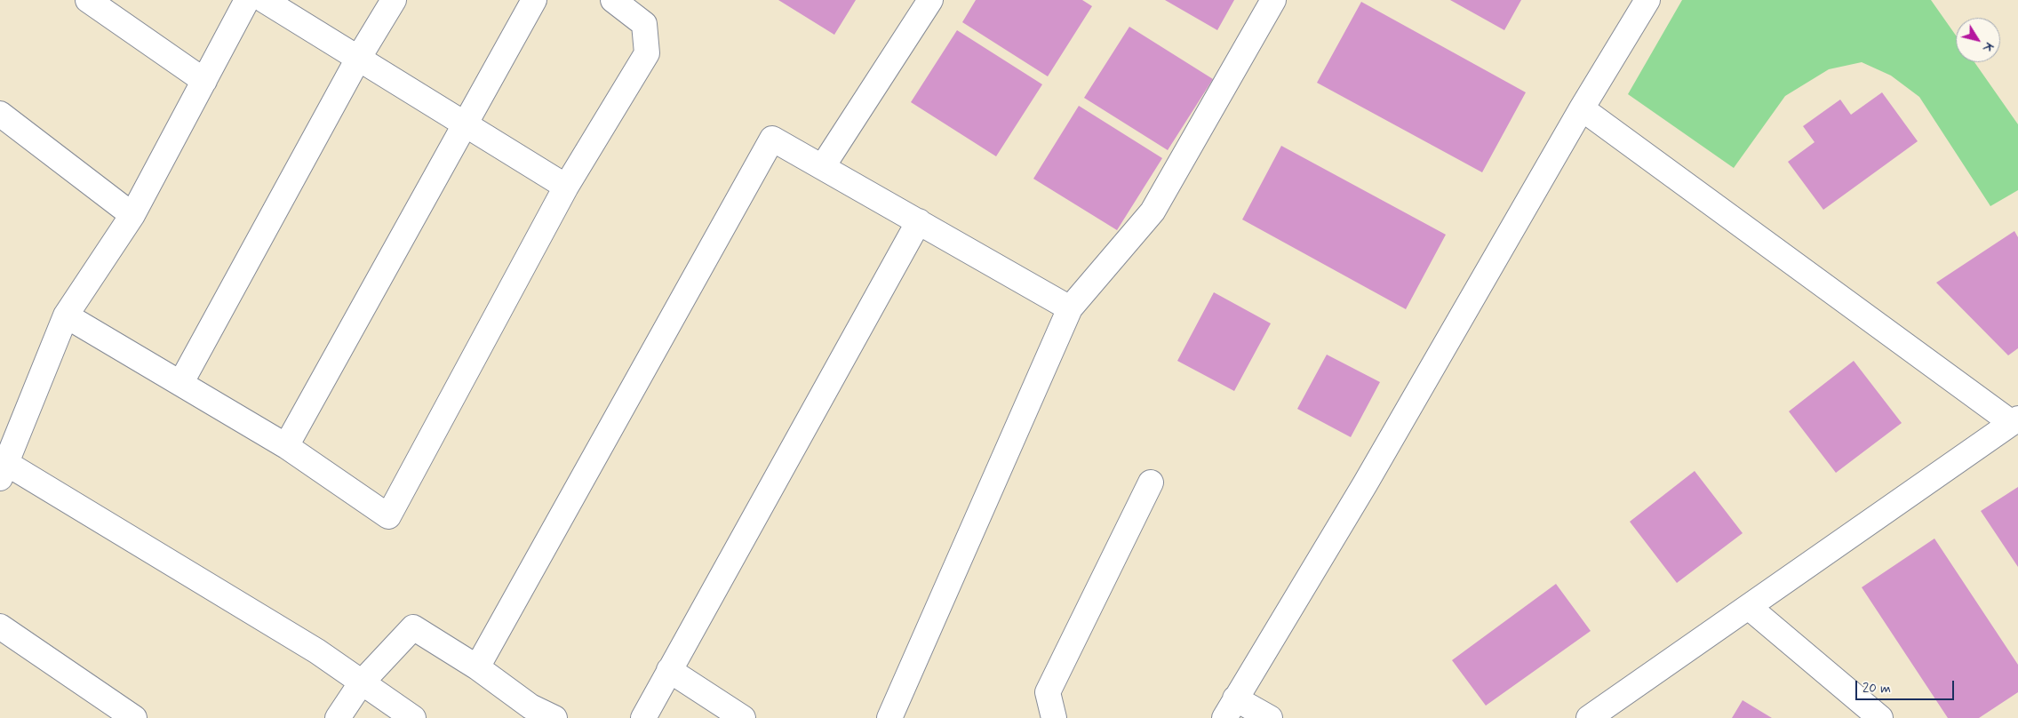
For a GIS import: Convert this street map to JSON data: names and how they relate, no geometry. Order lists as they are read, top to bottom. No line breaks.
{"scale_bar":"20 m","north":"bottom right"}
